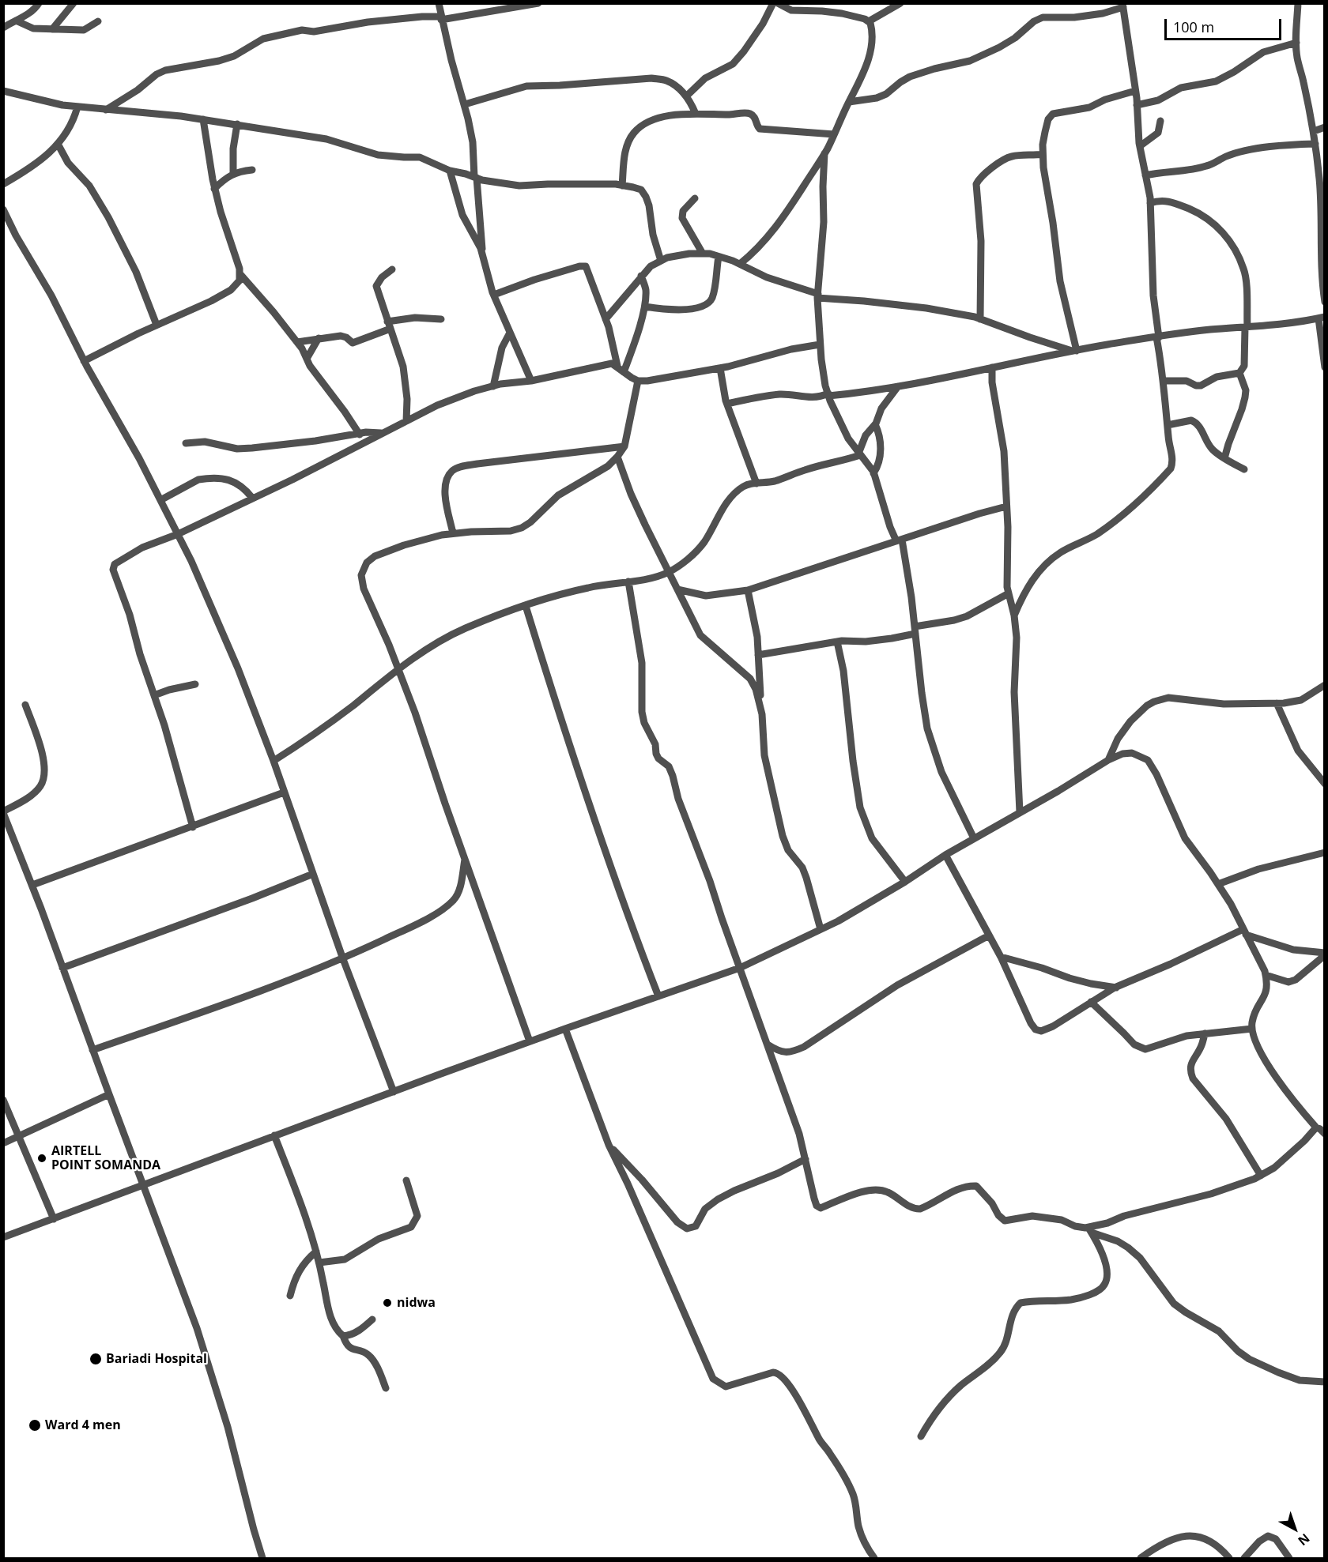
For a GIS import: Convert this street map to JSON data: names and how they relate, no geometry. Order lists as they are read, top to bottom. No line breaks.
{"places":["AIRTELL POINT SOMANDA","nidwa","Bariadi Hospital","Ward 4 men"],"scale_bar":"100 m","north":"bottom right"}
